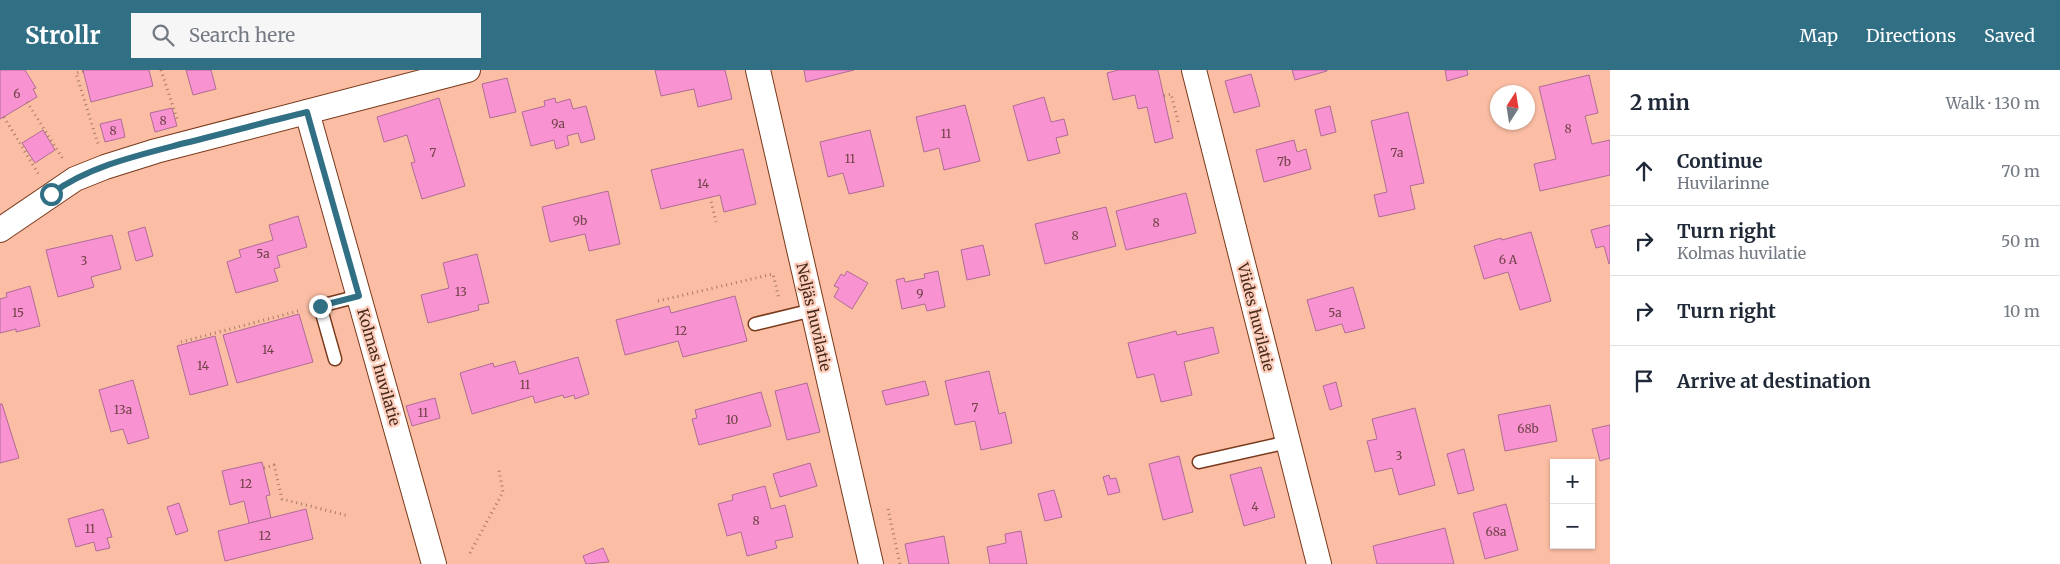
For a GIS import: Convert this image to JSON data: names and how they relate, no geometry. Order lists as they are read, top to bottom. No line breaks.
{"streets":{"street":["Neljäs huvilatie","Viides huvilatie","Kolmas huvilatie"]},"house_numbers":["6","8","9a","8","8","11","7","7a","11","7b","14","9b","8","8","5a","6 A","3","13","9","15","5a","12","14","14","11","7","13a","11","10","68b","3","12","4","8","11","68a","12"],"north":"top","page":{"header":"Strollr","search":"Search here","nav":["Map","Directions","Saved"],"heading":["2 min","Walk · 130 m"],"list":[["Continue","Huvilarinne","70 m"],["Turn right","Kolmas huvilatie","50 m"],["Turn right","10 m"],"Arrive at destination"],"map_buttons":["+","−"]}}
